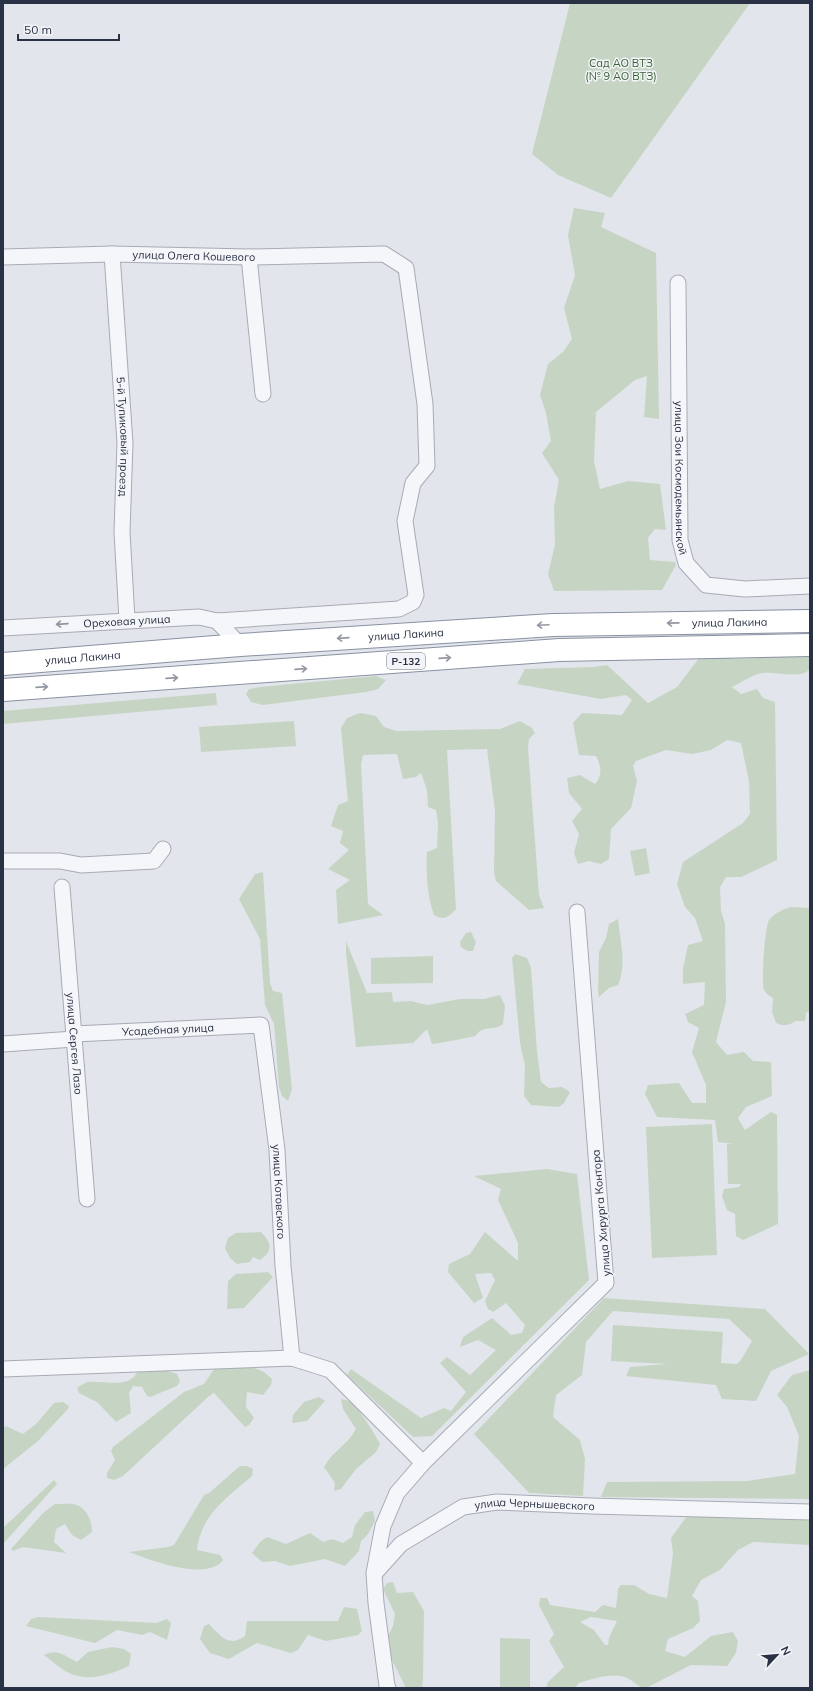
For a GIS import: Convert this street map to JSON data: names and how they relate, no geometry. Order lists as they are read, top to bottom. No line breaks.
{"streets":{"highway":["улица Лакина","Р-132"],"street":["улица Олега Кошевого","5-й Тупиковый проезд","улица Зои Космодемьянской","Ореховая улица","Усадебная улица","улица Сергея Лазо","улица Котовского","улица Хирурга Контора","улица Чернышевского"]},"crossings":[["улица Олега Кошевого","5-й Тупиковый проезд"],["улица Олега Кошевого","Ореховая улица"],["5-й Тупиковый проезд","Ореховая улица"],["Усадебная улица","улица Сергея Лазо"],["Усадебная улица","улица Котовского"],["улица Хирурга Контора","улица Чернышевского"]],"parks":["Сад АО ВТЗ (№ 9 АО ВТЗ)"],"scale_bar":"50 m","north":"top right"}
